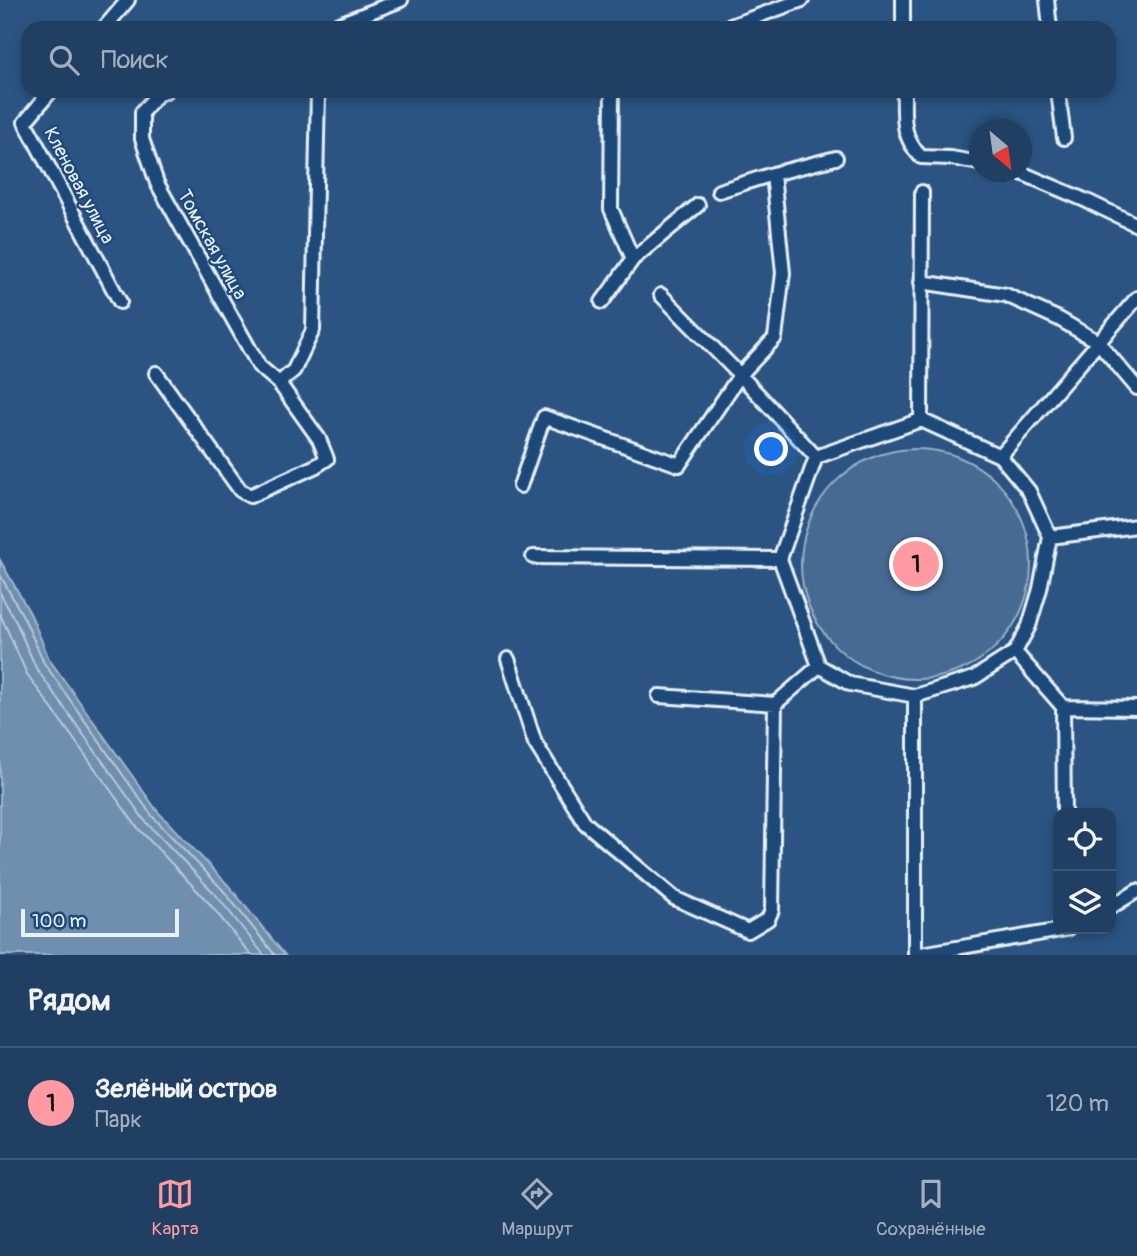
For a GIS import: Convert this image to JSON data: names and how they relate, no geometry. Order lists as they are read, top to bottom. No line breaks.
{"streets":{"street":["Кленовая улица","Томская улица"]},"scale_bar":"100 m","north":"bottom right","page":{"search":"Поиск","pins":"1","scale":"100 m","heading":"Рядом","list":[{"mark":"1","name":"Зелёный остров","note":"Парк","value":"120 m"}],"nav":["Карта","Маршрут","Сохранённые"]}}
